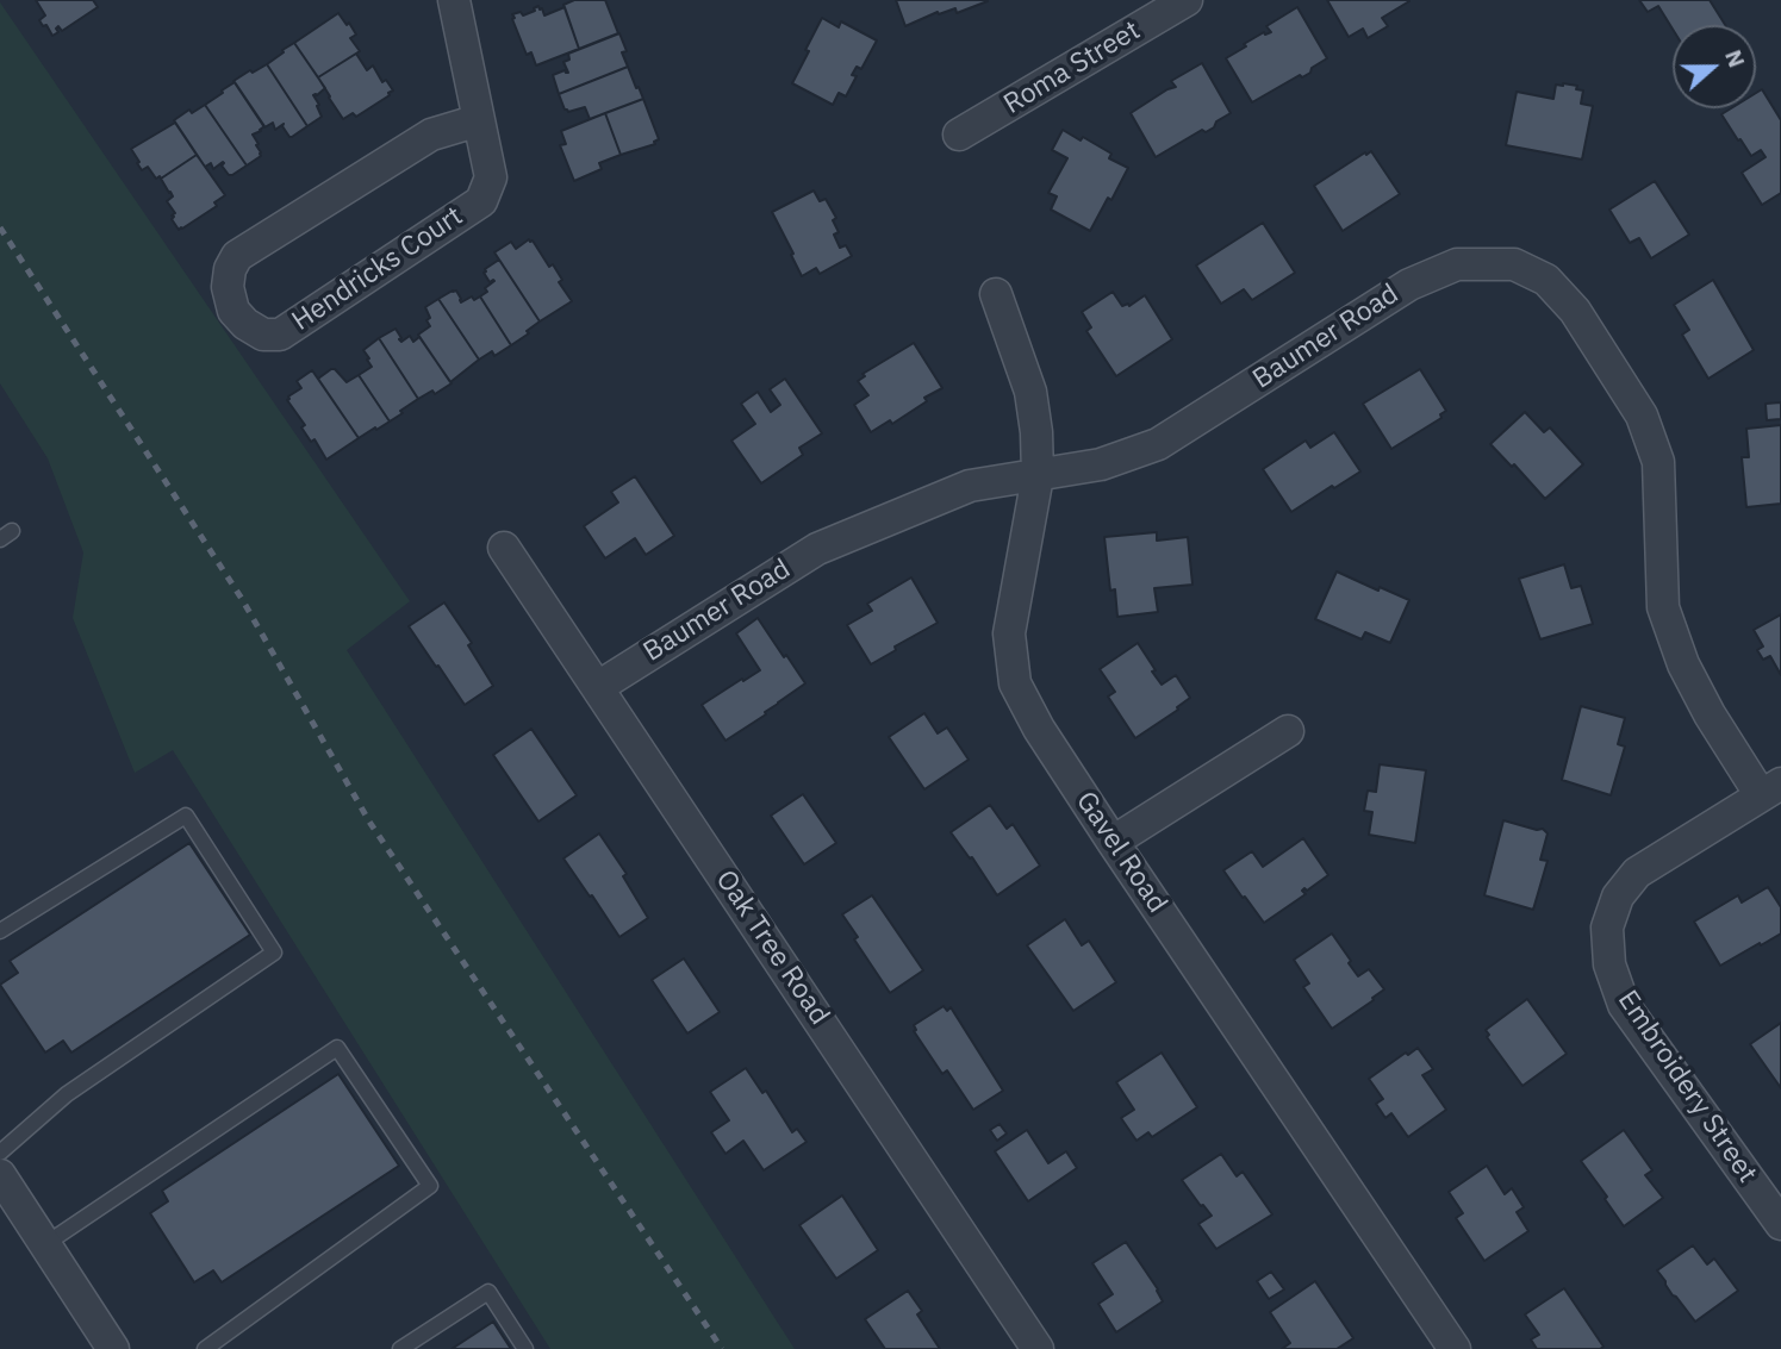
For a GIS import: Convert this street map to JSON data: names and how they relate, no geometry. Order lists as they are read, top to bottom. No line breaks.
{"streets":{"street":["Roma Street","Hendricks Court","Baumer Road","Gavel Road","Oak Tree Road","Embroidery Street"]},"crossings":[["Baumer Road","Gavel Road"],["Baumer Road","Oak Tree Road"],["Baumer Road","Embroidery Street"]],"north":"right"}
